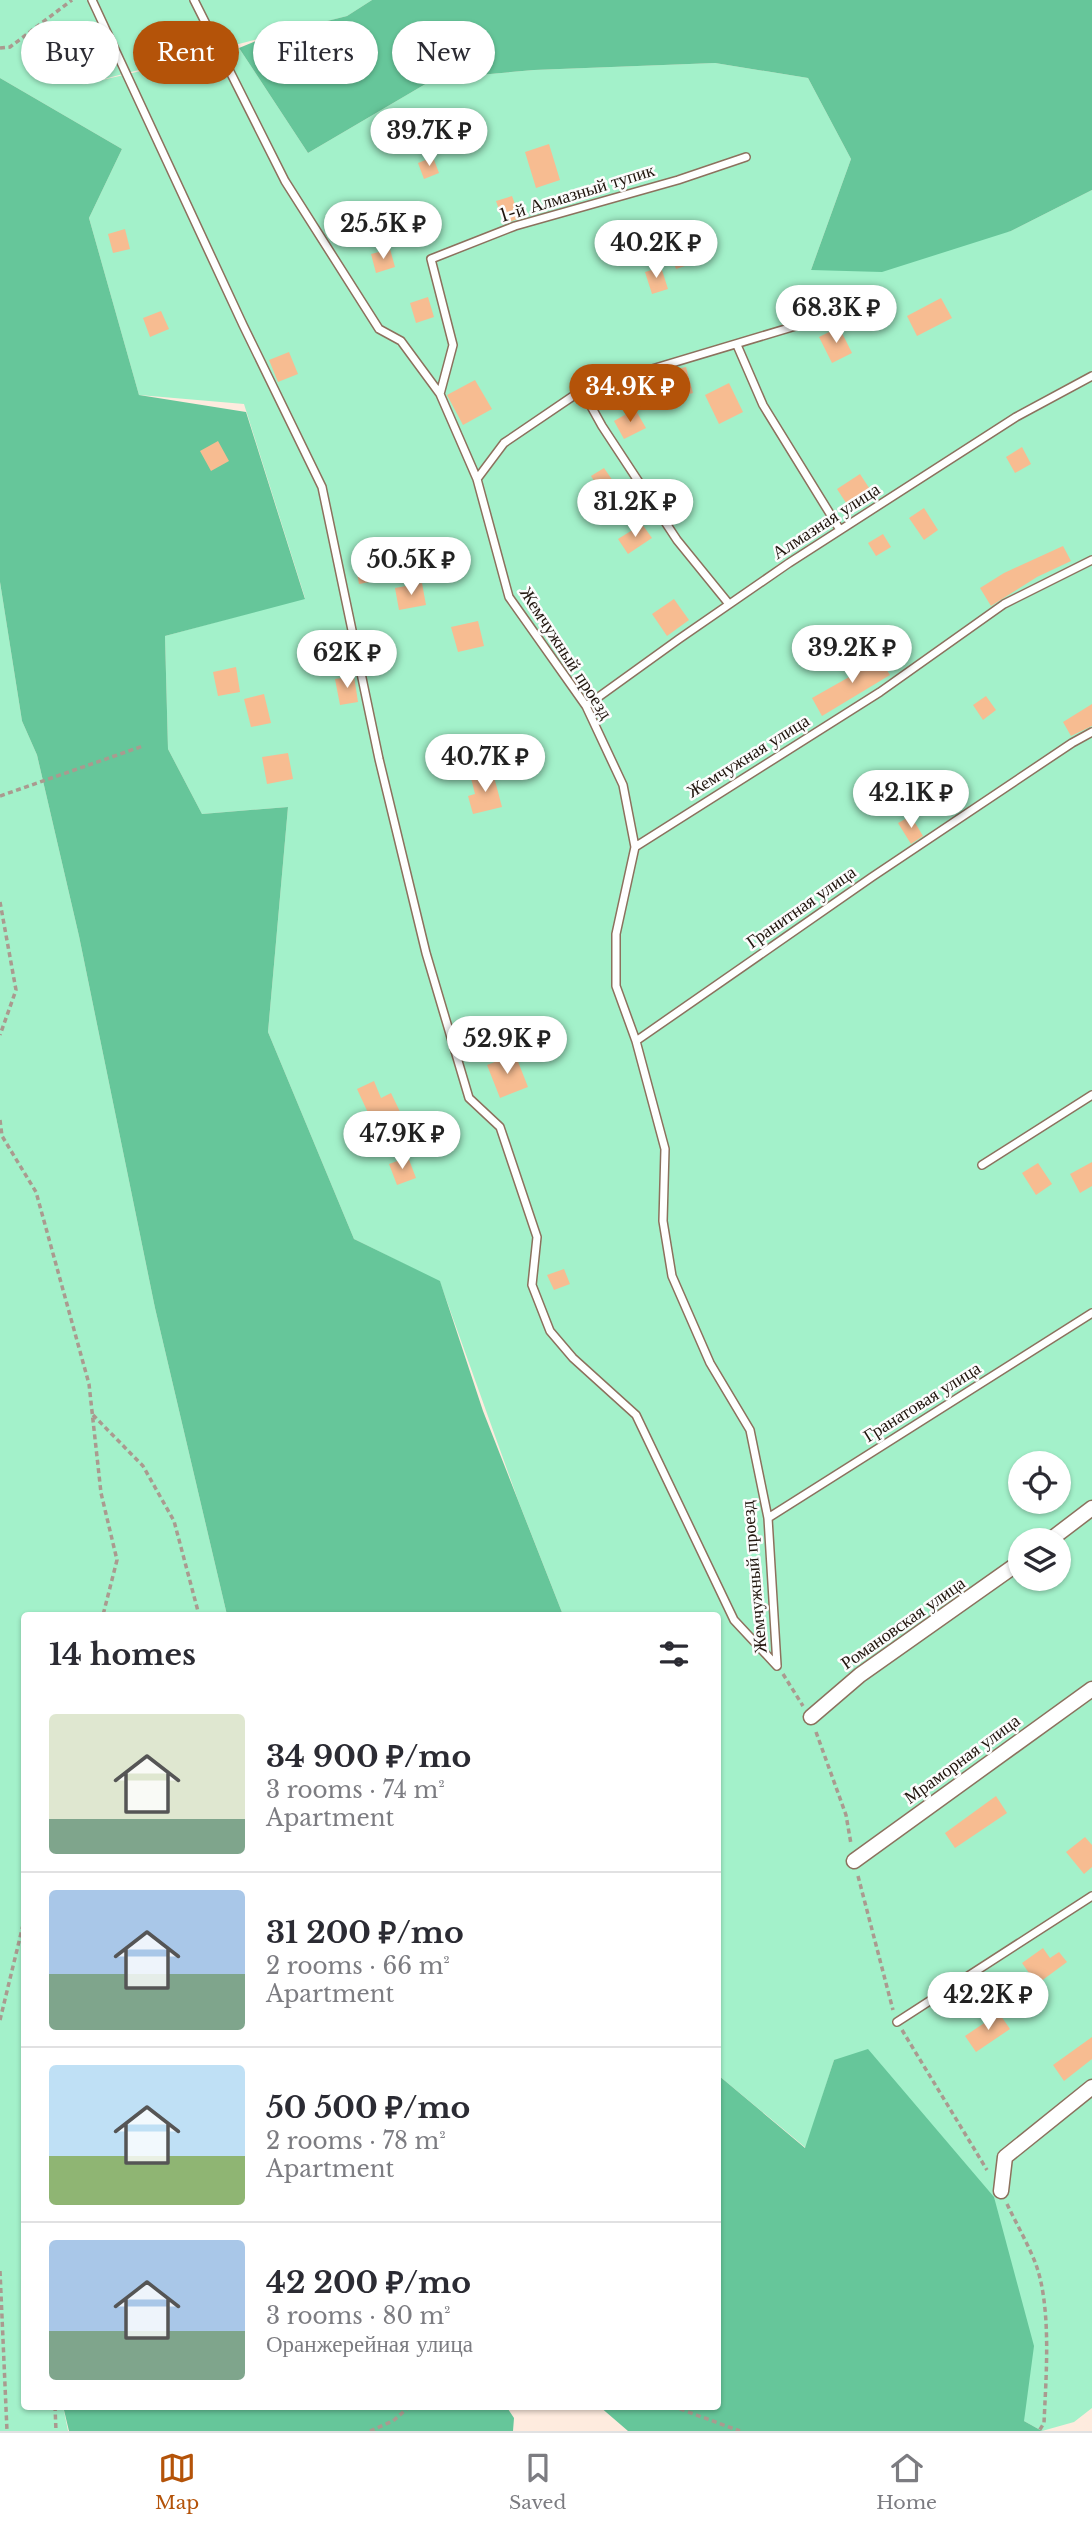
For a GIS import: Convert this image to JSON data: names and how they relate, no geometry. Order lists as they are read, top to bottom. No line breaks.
{"streets":{"street":["Романовская улица","Мраморная улица"],"lane":["1-й Алмазный тупик","Алмазная улица","Жемчужный проезд","Жемчужная улица","Гранитная улица","Гранатовая улица"]},"crossings":[["1-й Алмазный тупик","Жемчужный проезд"],["Алмазная улица","Жемчужный проезд"],["Жемчужный проезд","Жемчужная улица"],["Жемчужный проезд","Гранитная улица"],["Жемчужный проезд","Гранатовая улица"]],"page":{"chip":["Buy","Rent","Filters","New"],"price":["39.7K ₽","25.5K ₽","40.2K ₽","68.3K ₽","34.9K ₽","31.2K ₽","50.5K ₽","39.2K ₽","62K ₽","40.7K ₽","42.1K ₽","52.9K ₽","47.9K ₽","42.2K ₽"],"heading":"14 homes","list":[{"name":"34 900 ₽/mo","note":"3 rooms · 74 m² · Apartment"},{"name":"31 200 ₽/mo","note":"2 rooms · 66 m² · Apartment"},{"name":"50 500 ₽/mo","note":"2 rooms · 78 m² · Apartment"},{"name":"42 200 ₽/mo","note":"3 rooms · 80 m² · Оранжерейная улица"}],"tabs":["Map","Saved","Home"]}}
